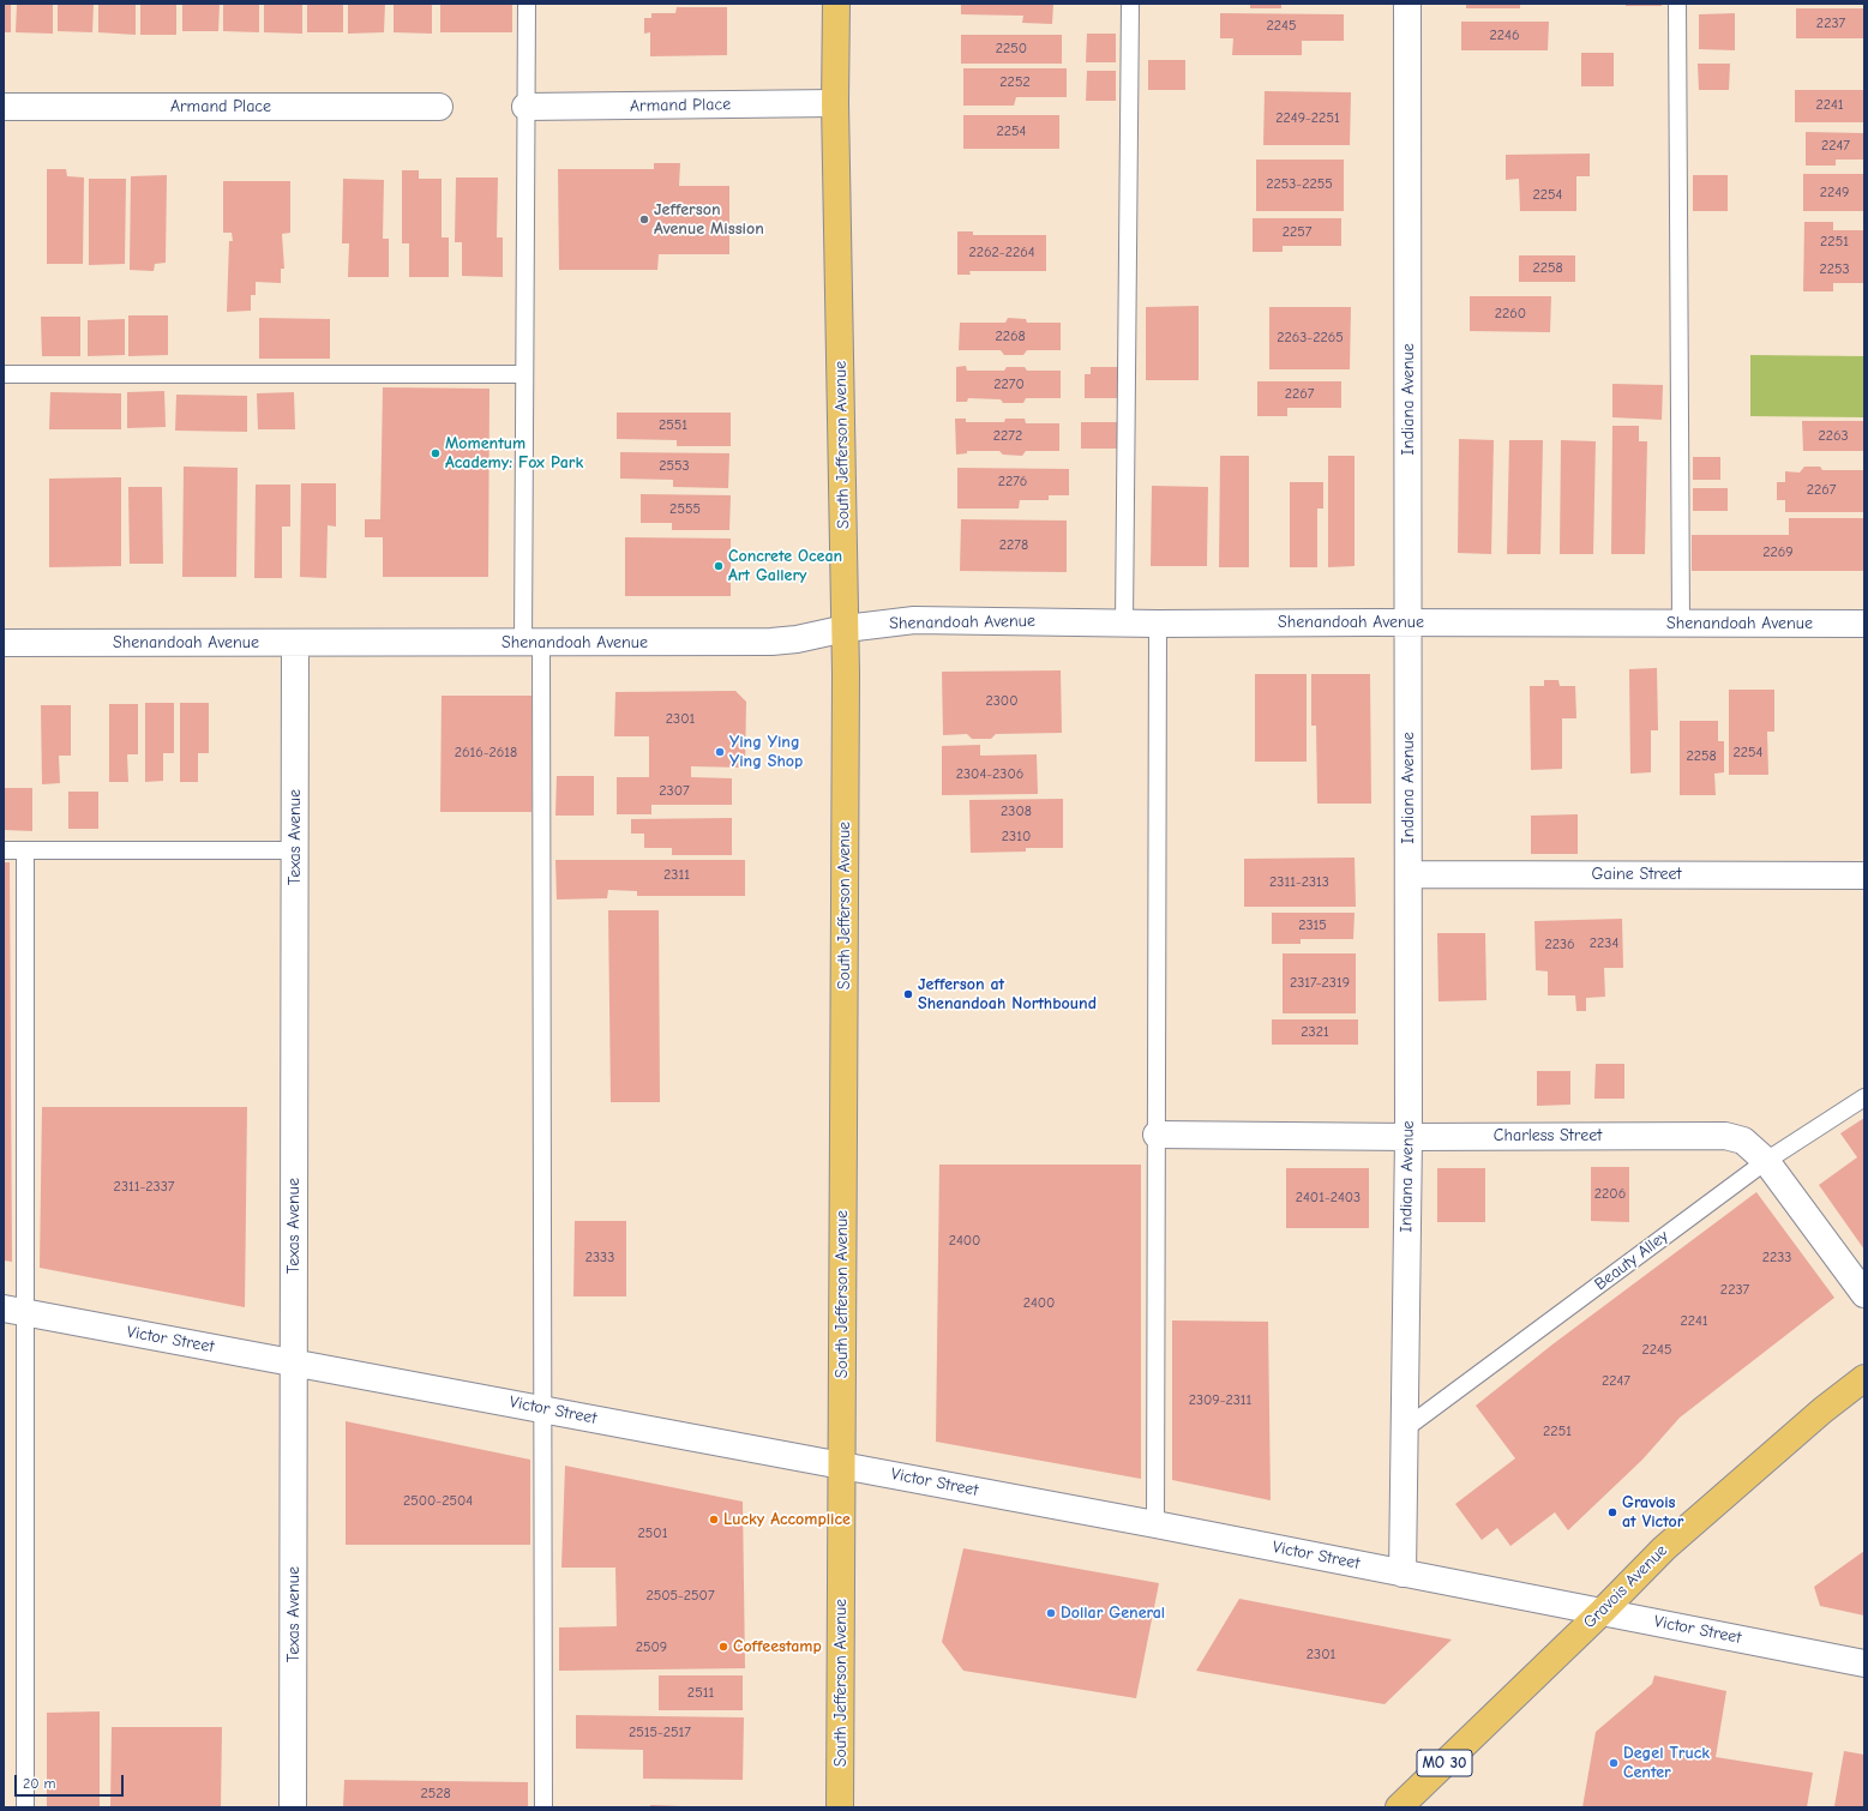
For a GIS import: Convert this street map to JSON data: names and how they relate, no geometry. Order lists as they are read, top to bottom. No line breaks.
{"streets":{"main road":["South Jefferson Avenue","Gravois Avenue","MO 30"],"street":["Armand Place","Indiana Avenue","Shenandoah Avenue","Texas Avenue","Gaine Street","Charless Street","Victor Street"],"lane":["Beauty Alley"]},"crossings":[["Armand Place","South Jefferson Avenue"],["Indiana Avenue","Shenandoah Avenue"],["Indiana Avenue","Gaine Street"],["Indiana Avenue","Charless Street"],["Indiana Avenue","Beauty Alley"],["Indiana Avenue","Victor Street"],["South Jefferson Avenue","Shenandoah Avenue"],["South Jefferson Avenue","Victor Street"],["Shenandoah Avenue","Texas Avenue"],["Texas Avenue","Victor Street"],["Charless Street","Beauty Alley"],["Victor Street","Gravois Avenue"]],"places":["Jefferson Avenue Mission","Momentum Academy: Fox Park","Concrete Ocean Art Gallery","Ying Ying Ying Shop","Jefferson at Shenandoah Northbound","Gravois at Victor","Lucky Accomplice","Dollar General","Coffeestamp","Degel Truck Center"],"house_numbers":["2237","2245","2246","2250","2252","2241","2249-2251","2254","2247","2253-2255","2249","2254","2257","2251","2262-2264","2258","2253","2260","2268","2263-2265","2270","2267","2551","2272","2263","2553","2276","2267","2555","2278","2269","2300","2301","2616-2618","2254","2258","2304-2306","2307","2308","2310","2311","2311-2313","2315","2234","2236","2317-2319","2321","2311-2337","2206","2401-2403","2400","2333","2233","2237","2400","2241","2245","2247","2309-2311","2251","2500-2504","2501","2505-2507","2509","2301","2511","2515-2517","2528"],"scale_bar":"20 m"}
